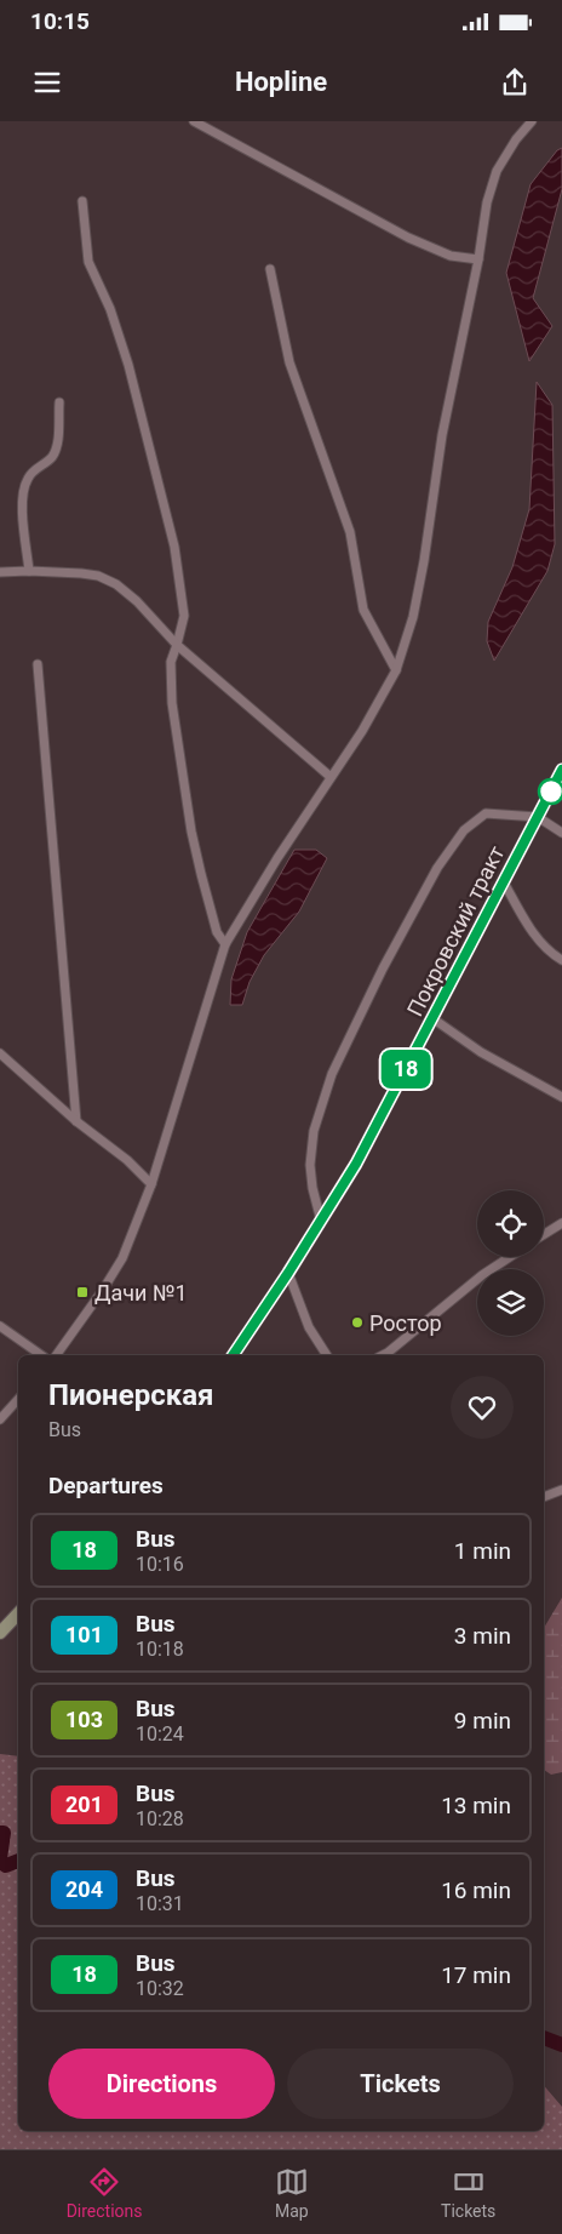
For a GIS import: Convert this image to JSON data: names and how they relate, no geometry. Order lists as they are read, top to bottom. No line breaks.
{"streets":{"main road":["Покровский тракт"]},"places":{"transit":["Дачи №1"],"other":["Ростор"]},"lines":["bus line 18"],"page":{"status":"10:15","header":"Hopline","on_map":"18","heading":[["Пионерская","Bus"],"Departures"],"list":[{"mark":"18","name":"Bus","note":"10:16","value":"1 min"},{"mark":"101","name":"Bus","note":"10:18","value":"3 min"},{"mark":"103","name":"Bus","note":"10:24","value":"9 min"},{"mark":"201","name":"Bus","note":"10:28","value":"13 min"},{"mark":"204","name":"Bus","note":"10:31","value":"16 min"},{"mark":"18","name":"Bus","note":"10:32","value":"17 min"}],"buttons":["Directions","Tickets"],"tabs":["Directions","Map","Tickets"]}}
